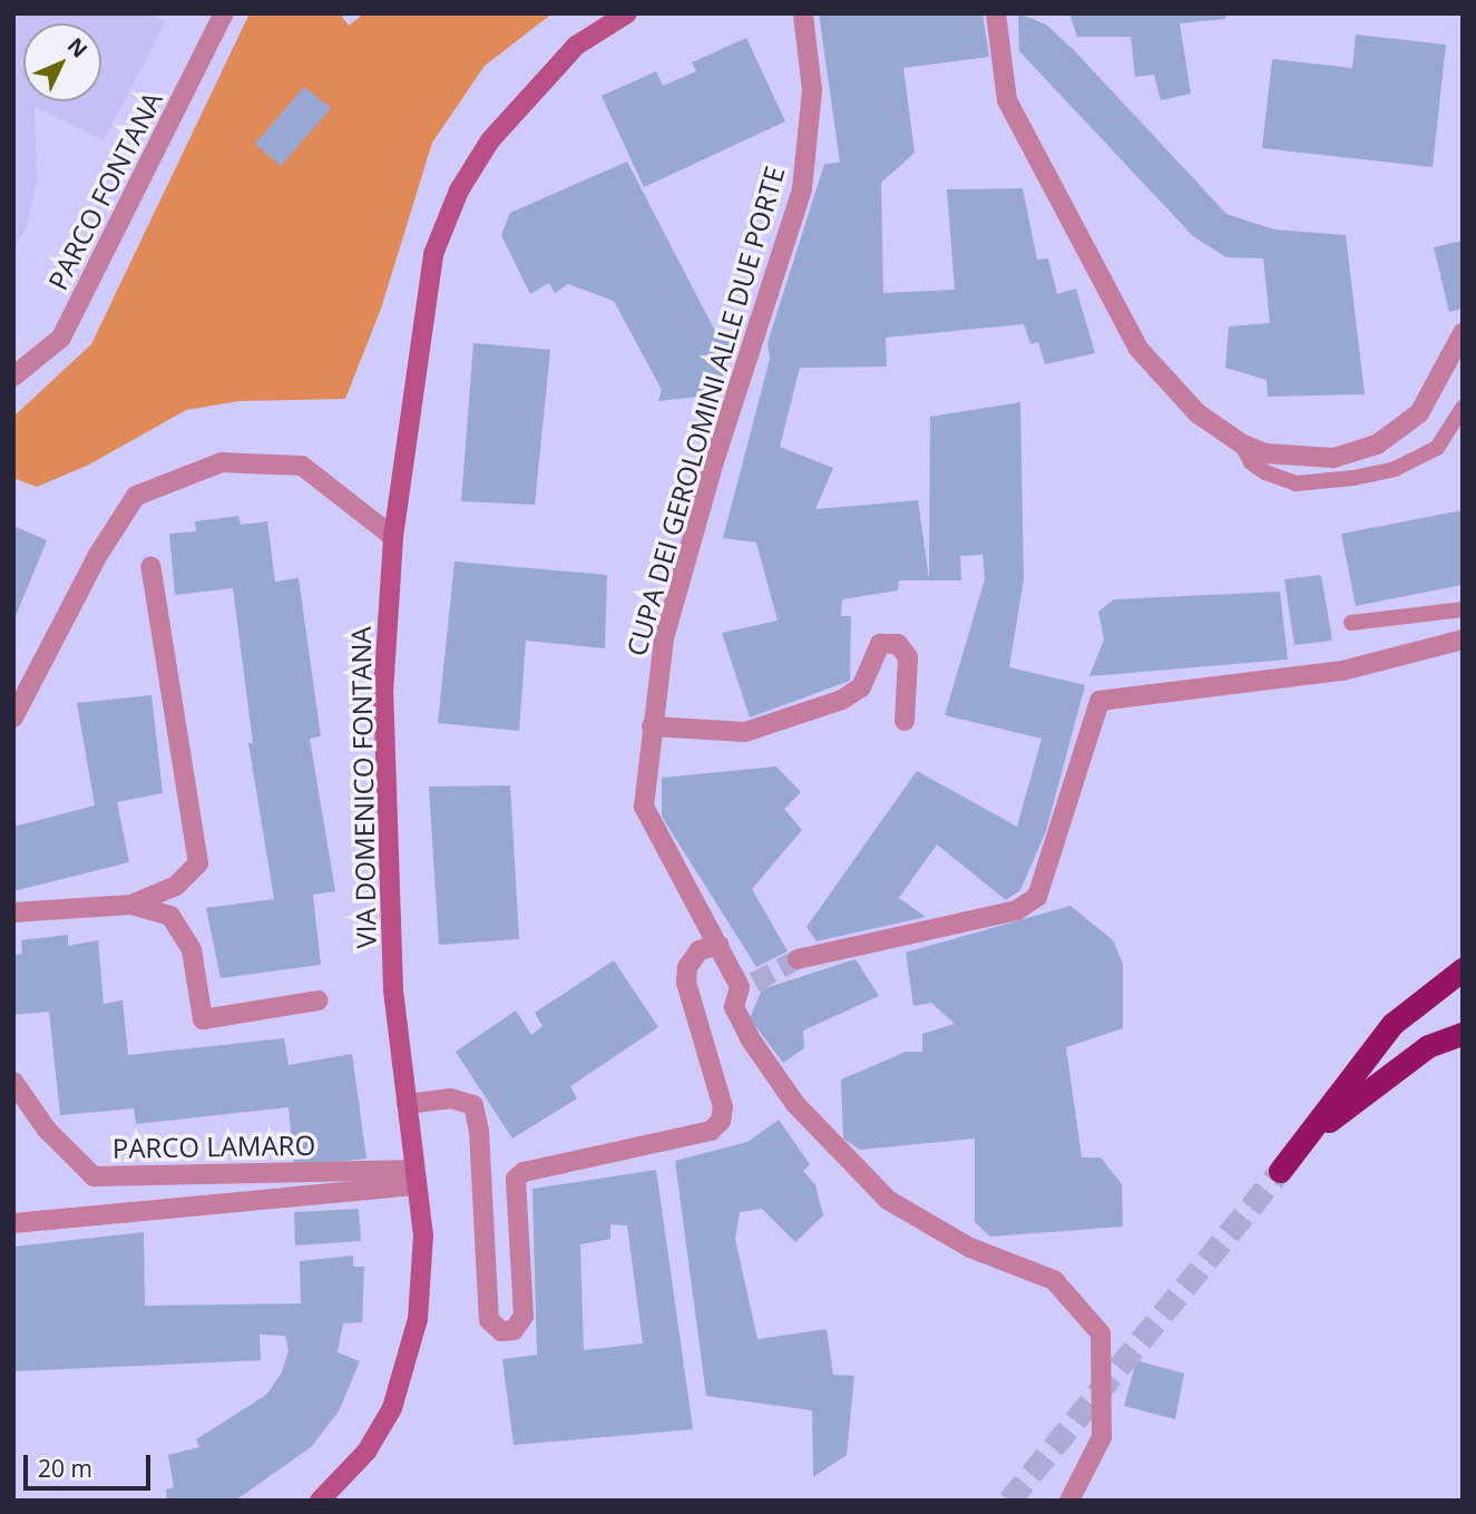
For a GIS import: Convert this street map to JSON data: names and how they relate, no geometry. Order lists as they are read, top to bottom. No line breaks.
{"streets":{"main road":["VIA DOMENICO FONTANA"],"street":["PARCO FONTANA","CUPA DEI GEROLOMINI ALLE DUE PORTE","PARCO LAMARO"]},"crossings":[["VIA DOMENICO FONTANA","PARCO LAMARO"]],"scale_bar":"20 m","north":"top right"}
